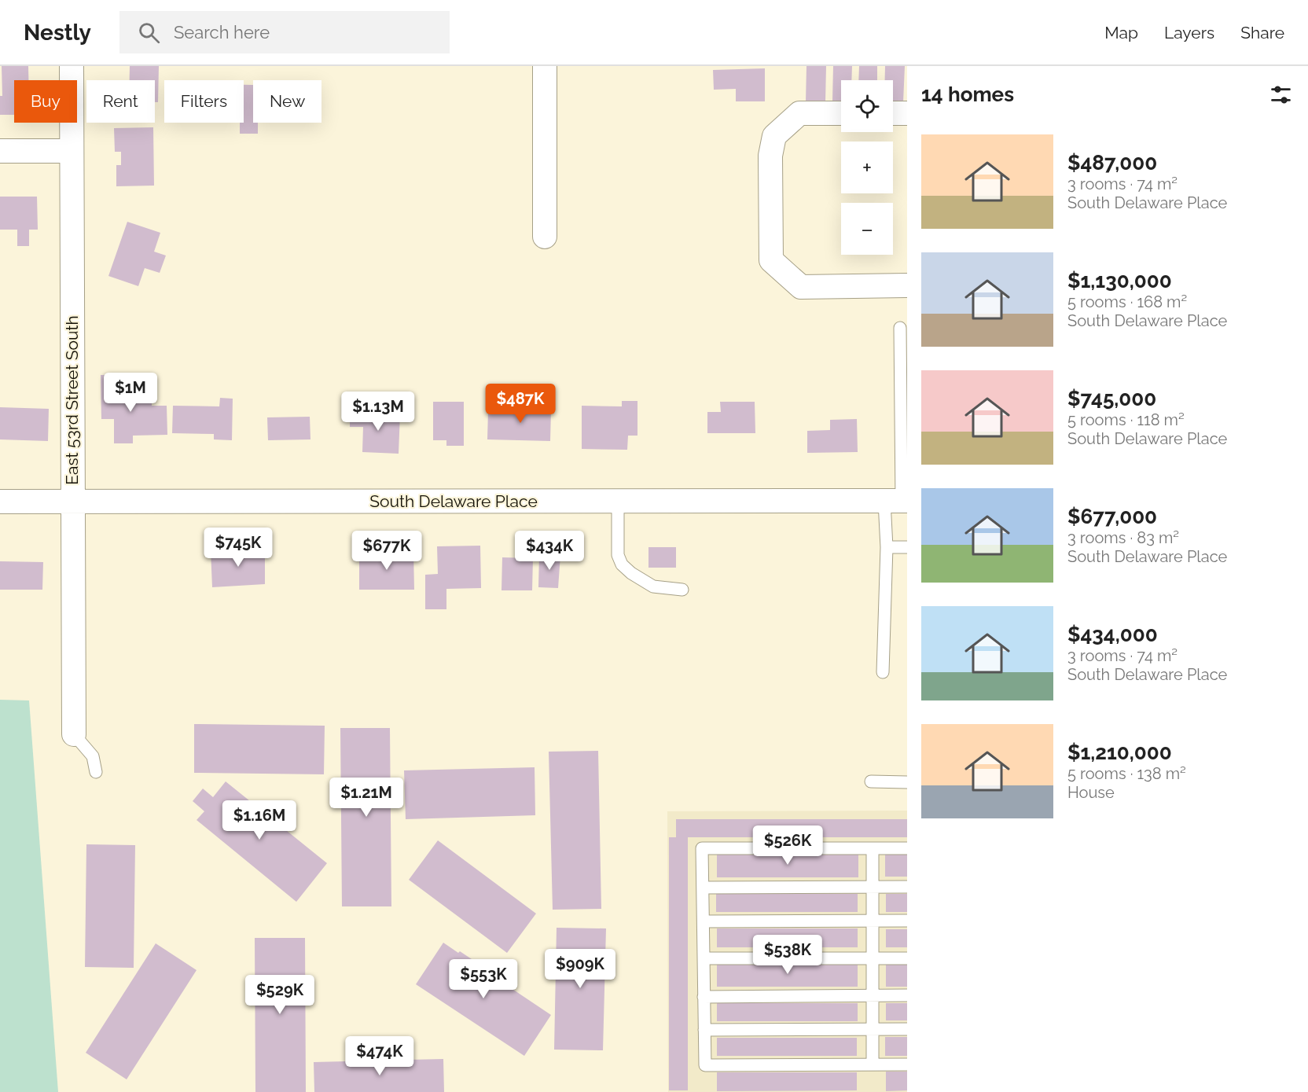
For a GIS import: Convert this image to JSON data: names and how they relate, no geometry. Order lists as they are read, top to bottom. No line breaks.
{"streets":{"street":["East 53rd Street South","South Delaware Place"]},"crossings":[["East 53rd Street South","South Delaware Place"]],"page":{"header":"Nestly","search":"Search here","nav":["Map","Layers","Share"],"heading":"14 homes","map_buttons":["+","−"],"chip":["Buy","Rent","Filters","New"],"list":[{"name":"$487,000","note":"3 rooms · 74 m² · South Delaware Place"},{"name":"$1,130,000","note":"5 rooms · 168 m² · South Delaware Place"},{"name":"$745,000","note":"5 rooms · 118 m² · South Delaware Place"},{"name":"$677,000","note":"3 rooms · 83 m² · South Delaware Place"},{"name":"$434,000","note":"3 rooms · 74 m² · South Delaware Place"},{"name":"$1,210,000","note":"5 rooms · 138 m² · House"}],"price":["$1M","$487K","$1.13M","$745K","$677K","$434K","$1.21M","$1.16M","$526K","$538K","$909K","$553K","$529K","$474K"]}}
